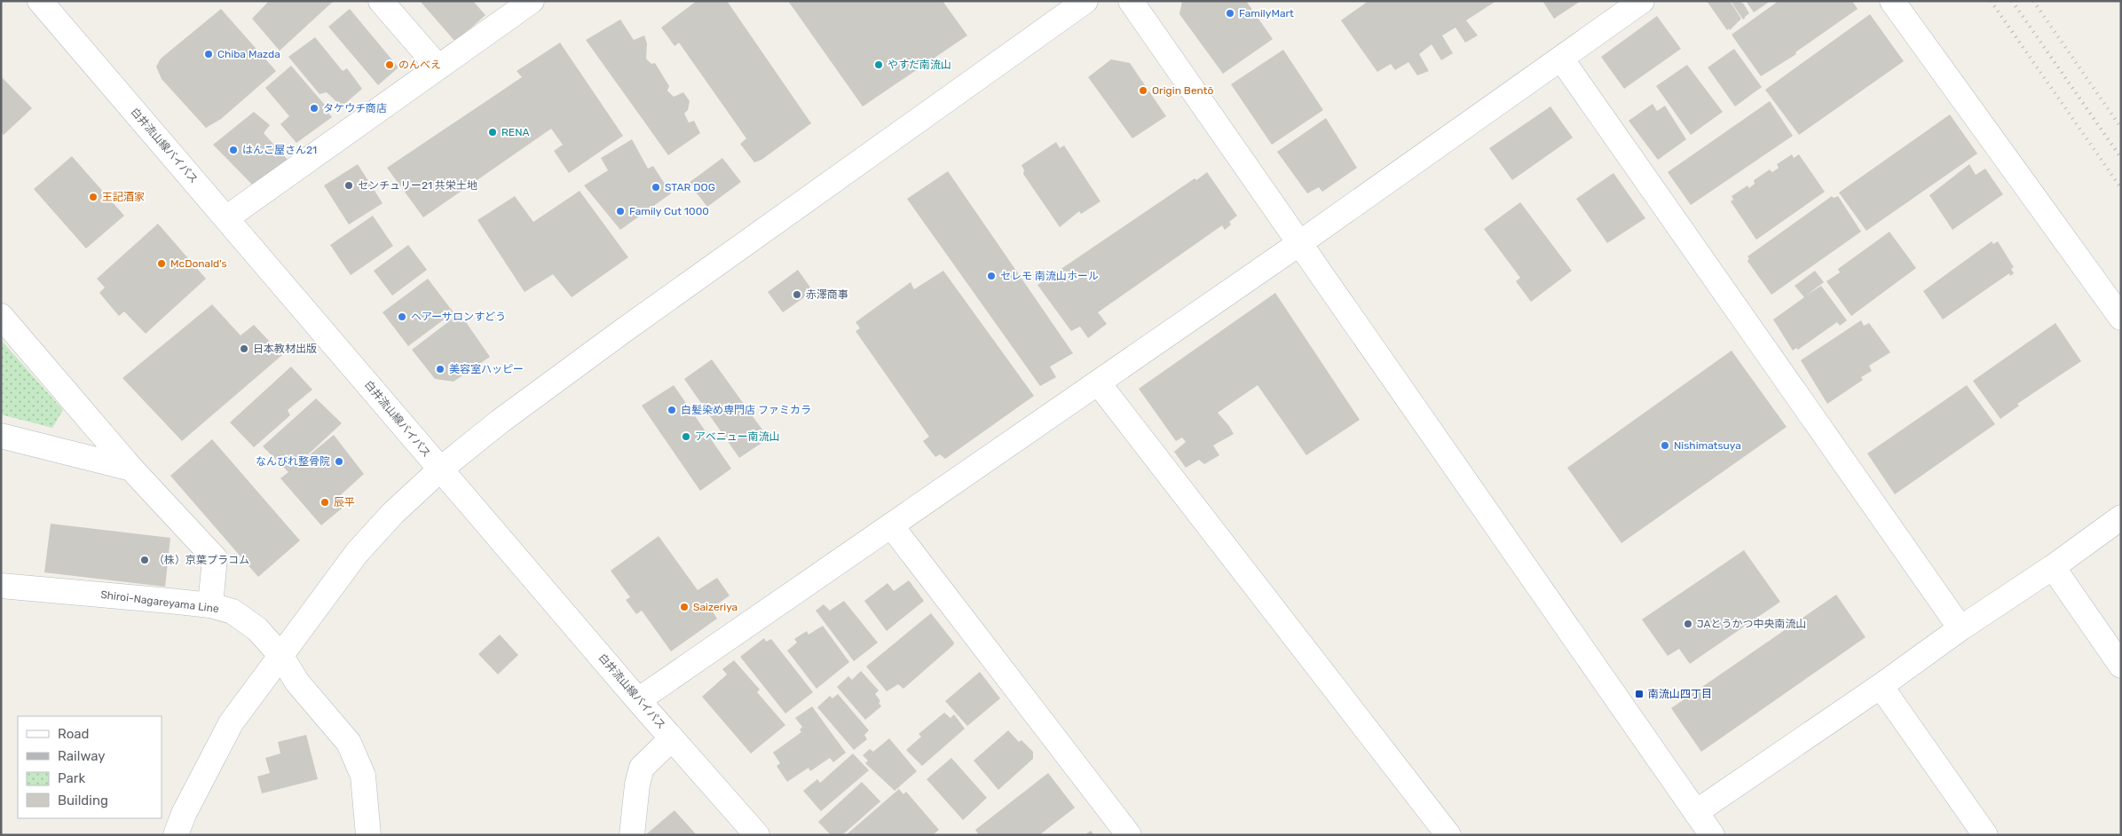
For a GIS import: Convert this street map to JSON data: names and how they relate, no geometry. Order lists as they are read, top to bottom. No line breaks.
{"streets":{"street":["白井流山線バイパス","Shiroi-Nagareyama Line"]},"places":{"other":["FamilyMart","Chiba Mazda","のんべえ","やすだ南流山","Origin Bentō","タケウチ商店","RENA","はんこ屋さん21","センチュリー21 共栄土地","STAR DOG","王記酒家","Family Cut 1000","McDonald's","セレモ 南流山ホール","赤澤商事","ヘアーサロンすどう","日本教材出版","美容室ハッピー","白髪染め専門店 ファミカラ","アベニュー南流山","Nishimatsuya","なんびれ整骨院","辰平","（株）京葉プラコム","Saizeriya","JAとうかつ中央南流山"],"transit":["南流山四丁目"]},"legend":["Road","Railway","Park","Building"]}
